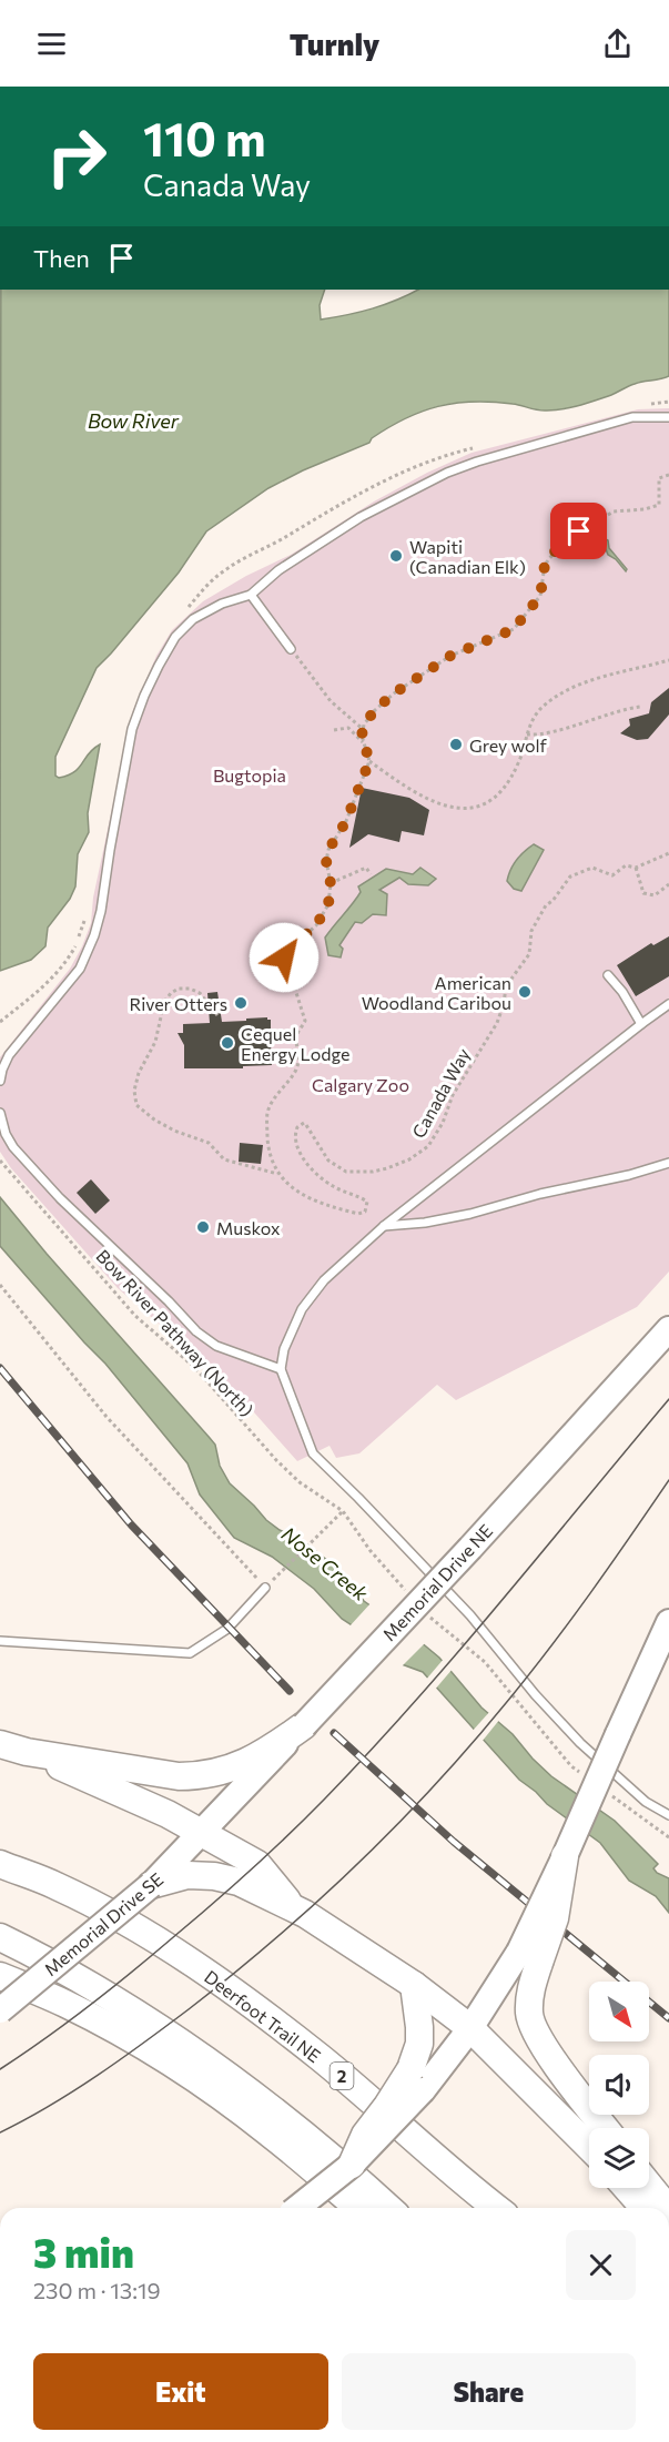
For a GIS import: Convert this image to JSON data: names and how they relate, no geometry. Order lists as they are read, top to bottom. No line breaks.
{"streets":{"highway":["Memorial Drive NE","Memorial Drive SE","Deerfoot Trail NE","2"],"path":["Canada Way","Bow River Pathway (North)"]},"crossings":[["Memorial Drive NE","Memorial Drive SE"]],"water":["Bow River","Nose Creek"],"parks":["Bugtopia","Calgary Zoo"],"places":["Wapiti (Canadian Elk)","Grey wolf","American Woodland Caribou","River Otters","Cequel Energy Lodge","Muskox"],"north":"bottom right","page":{"header":"Turnly","turn":["110 m","Canada Way"],"then":"Then","heading":["3 min","230 m · 13:19"],"buttons":["Exit","Share"]}}
